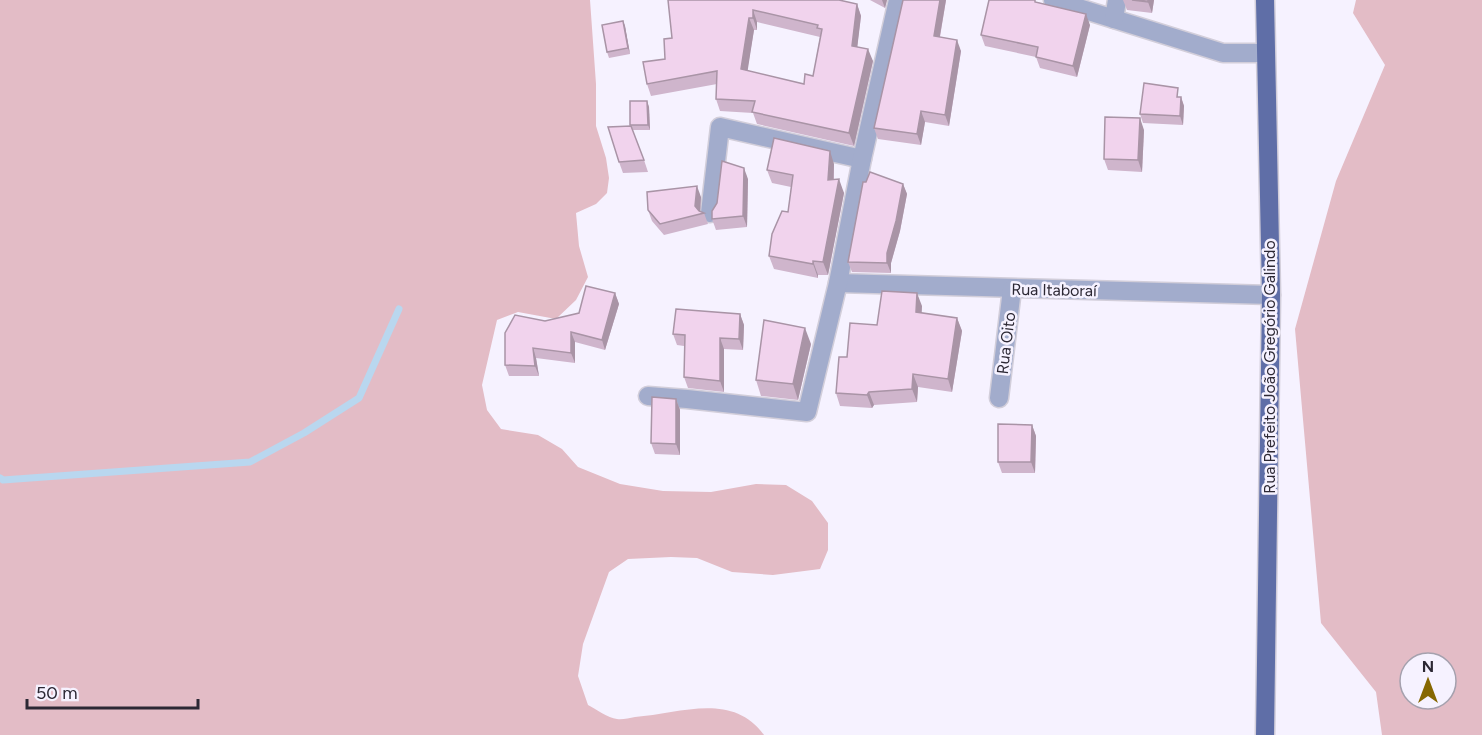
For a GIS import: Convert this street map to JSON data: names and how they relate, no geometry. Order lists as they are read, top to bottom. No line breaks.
{"streets":{"main road":["Rua Prefeito João Gregório Galindo"],"street":["Rua Itaboraí","Rua Oito"]},"crossings":[["Rua Itaboraí","Rua Oito"],["Rua Itaboraí","Rua Prefeito João Gregório Galindo"]],"scale_bar":"50 m","north":"top"}
